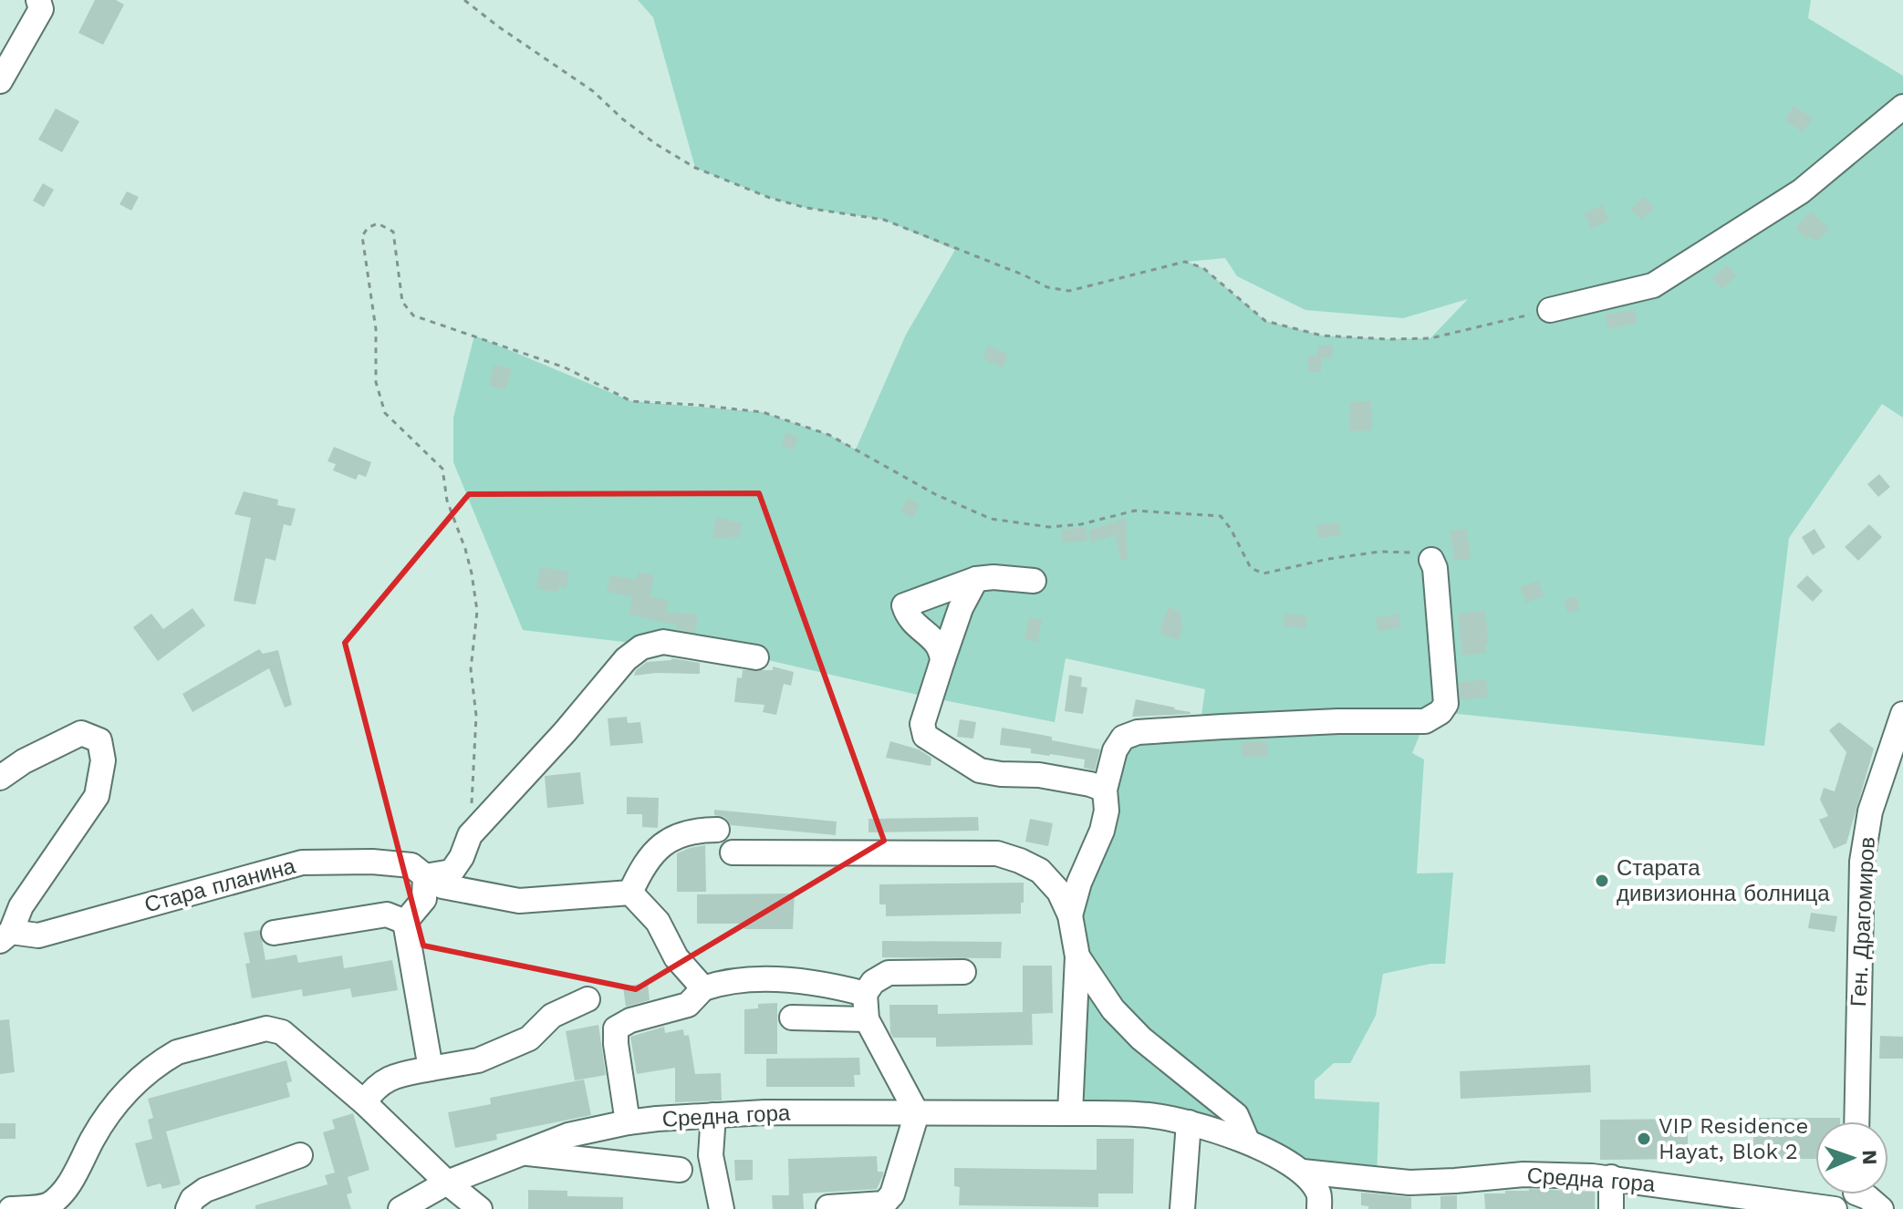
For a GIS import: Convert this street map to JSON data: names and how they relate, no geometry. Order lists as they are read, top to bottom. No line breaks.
{"streets":{"street":["Стара планина","Ген. Драгомиров","Средна гора"]},"places":["Старата дивизионна болница","VIP Residence Hayat, Blok 2"],"north":"right"}
